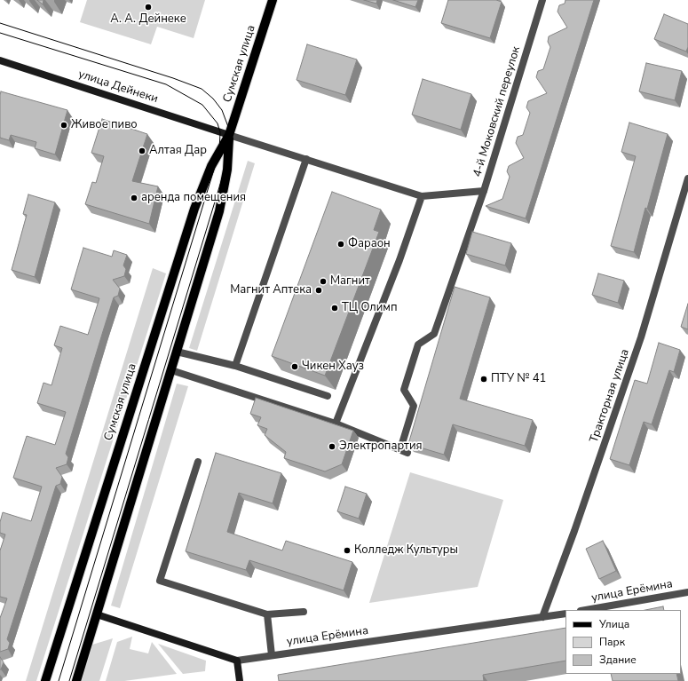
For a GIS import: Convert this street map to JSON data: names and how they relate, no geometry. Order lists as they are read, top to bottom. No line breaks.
{"streets":{"main road":["Сумская улица","улица Дейнеки","улица Ерёмина"],"street":["4-й Моковский переулок","Тракторная улица"]},"crossings":[["Сумская улица","улица Дейнеки"],["Сумская улица","улица Ерёмина"],["Тракторная улица","улица Ерёмина"]],"places":["А. А. Дейнеке","Живое пиво","Алтая Дар","аренда помещения","Фараон","Магнит","Магнит Аптека","ТЦ Олимп","Чикен Хауз","ПТУ № 41","Электропартия","Колледж Культуры"],"legend":["Улица","Парк","Здание"]}
